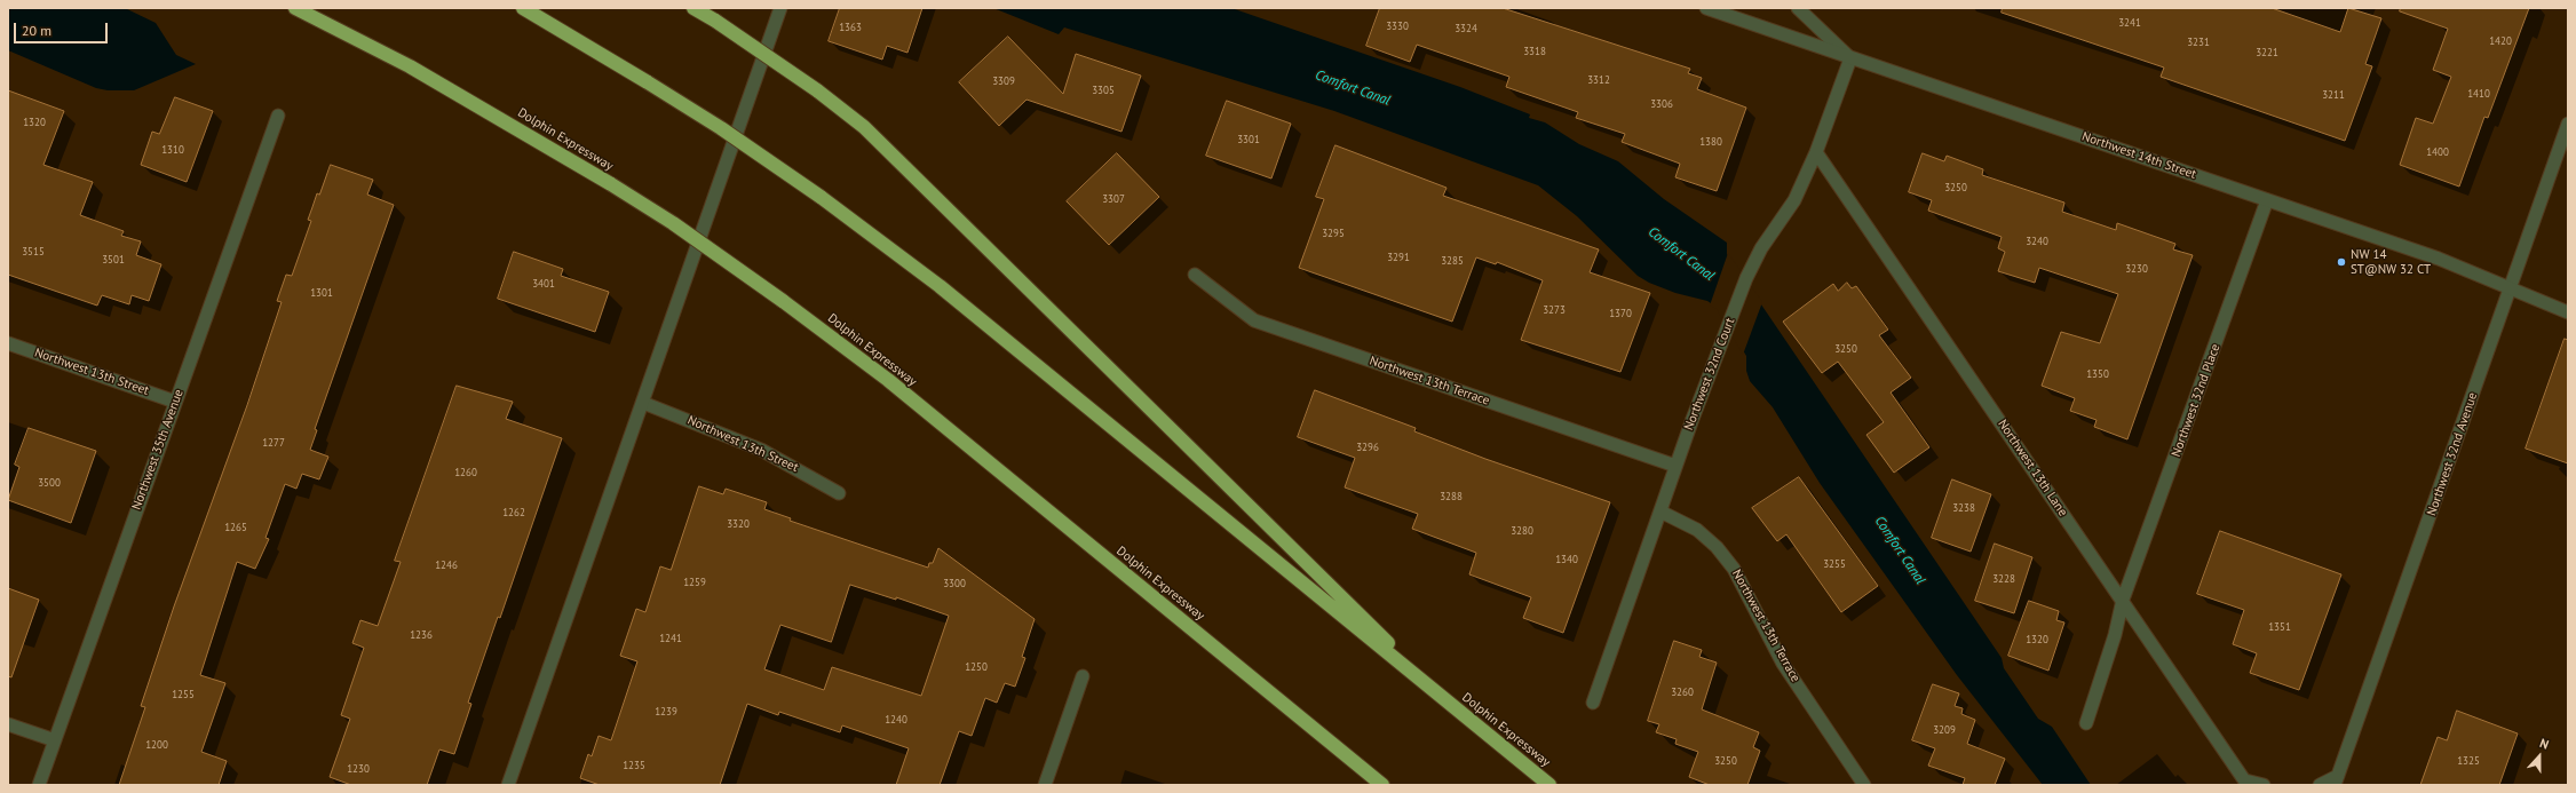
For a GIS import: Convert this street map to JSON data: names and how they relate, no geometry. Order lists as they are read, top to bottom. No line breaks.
{"streets":{"highway":["Dolphin Expressway"],"street":["Northwest 14th Street","Northwest 13th Street","Northwest 32nd Court","Northwest 13th Terrace","Northwest 32nd Place","Northwest 35th Avenue","Northwest 32nd Avenue","Northwest 13th Lane"]},"crossings":[["Northwest 14th Street","Northwest 32nd Court"],["Northwest 14th Street","Northwest 32nd Place"],["Northwest 14th Street","Northwest 32nd Avenue"],["Northwest 13th Street","Northwest 35th Avenue"],["Northwest 32nd Court","Northwest 13th Terrace"],["Northwest 32nd Court","Northwest 13th Lane"],["Northwest 32nd Place","Northwest 13th Lane"]],"water":["Comfort Canal"],"places":["NW 14 ST@NW 32 CT"],"house_numbers":["3241","3330","1363","3324","1420","3231","3318","3221","3312","3309","3305","1410","3211","3306","1320","3301","1380","1310","1400","3250","3307","3295","3240","3515","3291","3501","3285","3230","3401","1301","3273","1370","3250","1350","1277","3296","1260","3500","3288","3238","1262","3320","1265","3280","1340","3255","1246","3228","1259","3300","1351","1236","1241","1320","1250","3260","1255","1239","1240","3209","1200","3250","1325","1235","1230"],"scale_bar":"20 m","north":"top"}
